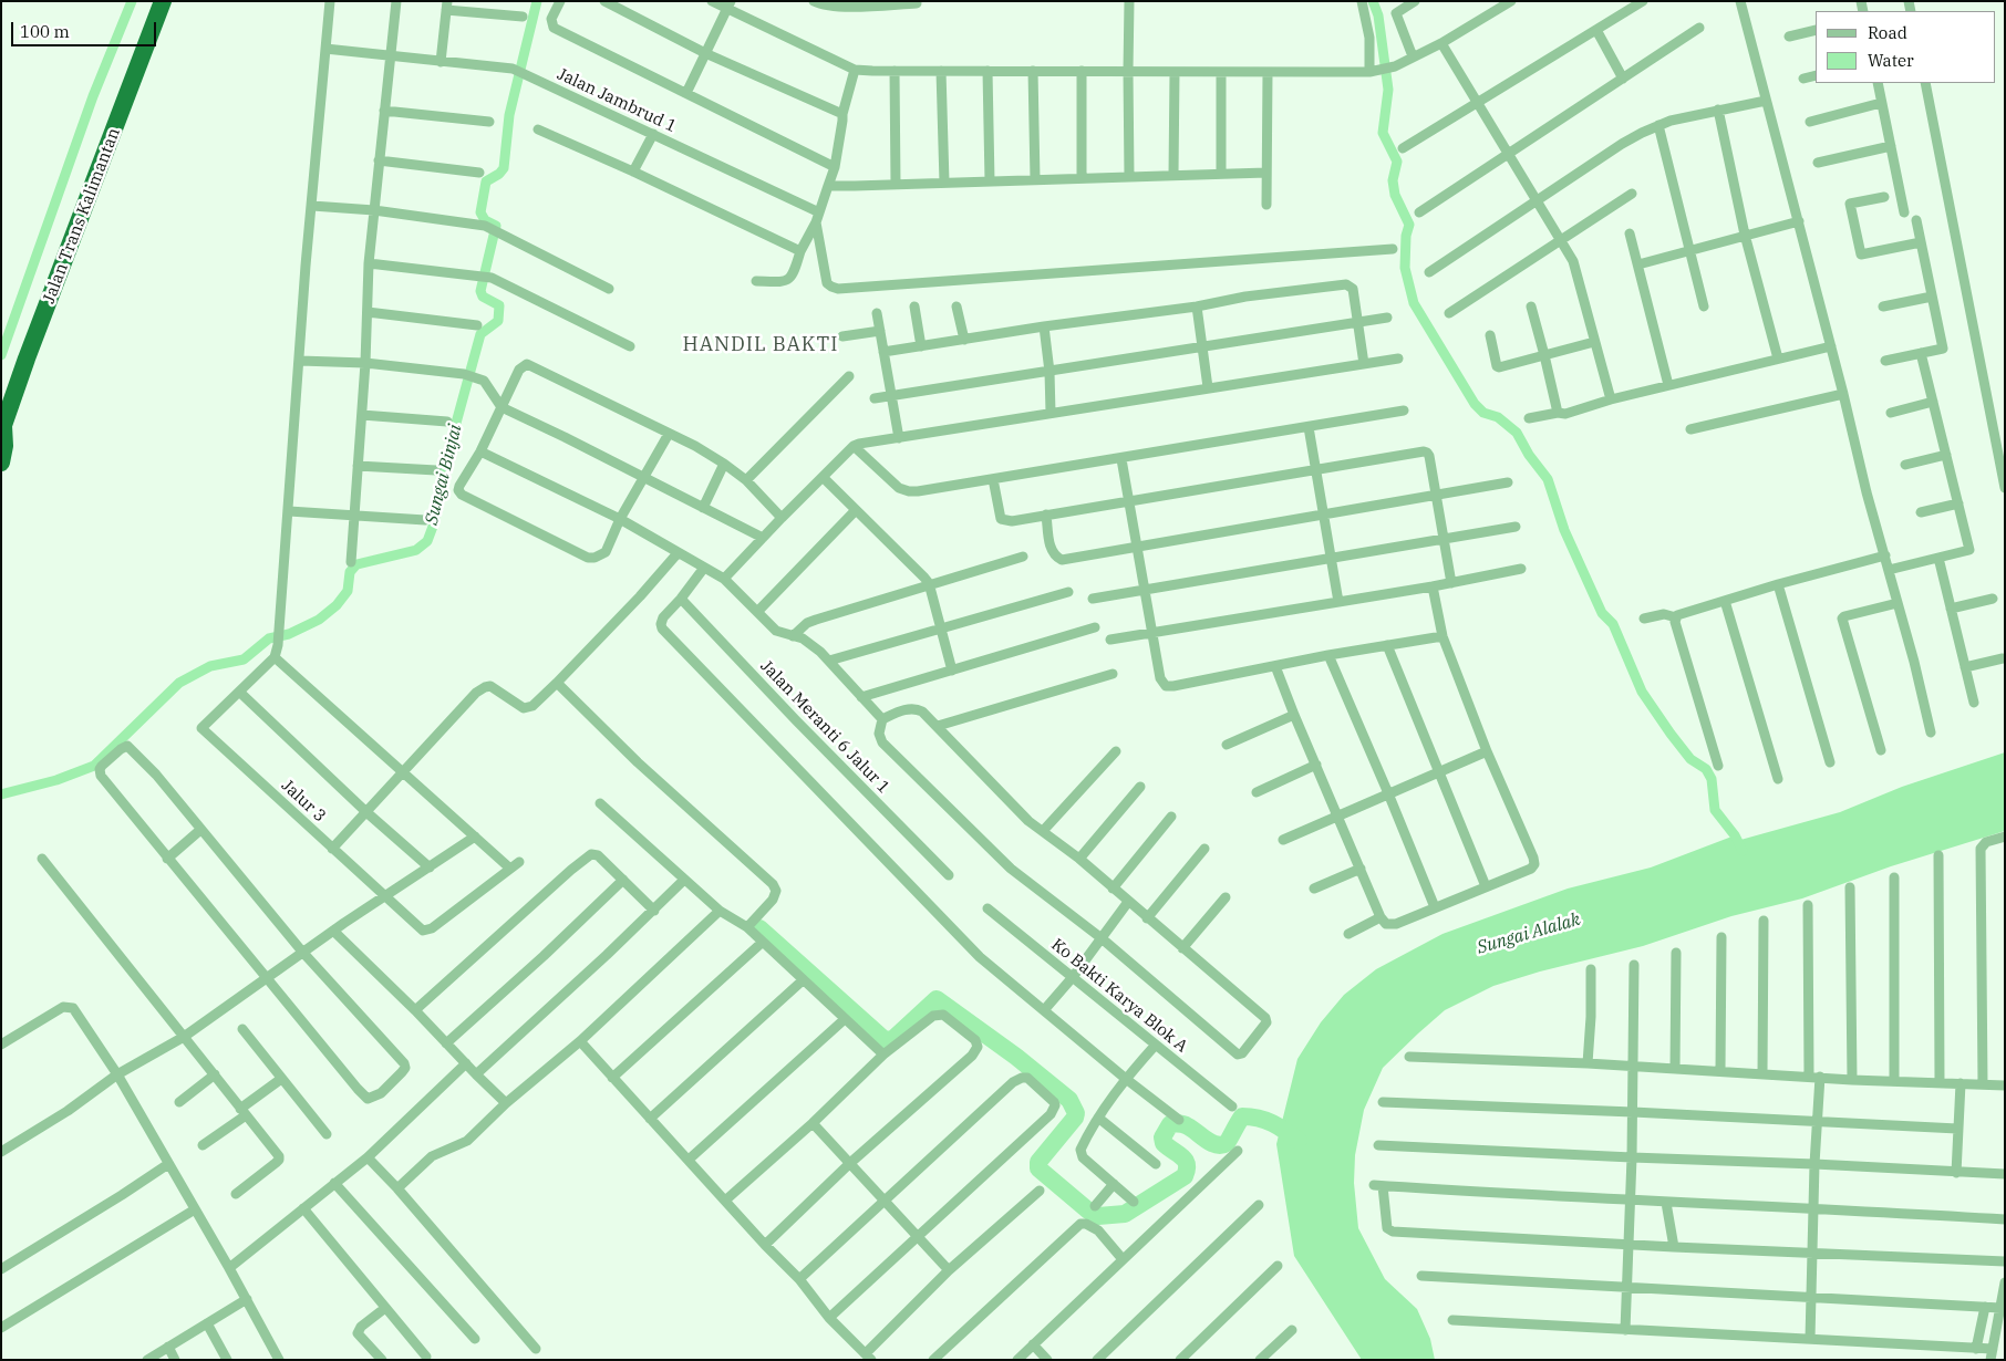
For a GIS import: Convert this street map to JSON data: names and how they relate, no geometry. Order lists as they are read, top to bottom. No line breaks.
{"streets":{"highway":["Jalan Trans Kalimantan"],"street":["Jalan Jambrud 1","Jalan Meranti 6 Jalur 1","Jalur 3","Ko Bakti Karya Blok A"]},"districts":["HANDIL BAKTI"],"water":["Sungai Binjai","Sungai Alalak"],"legend":["Road","Water"],"scale_bar":"100 m"}
